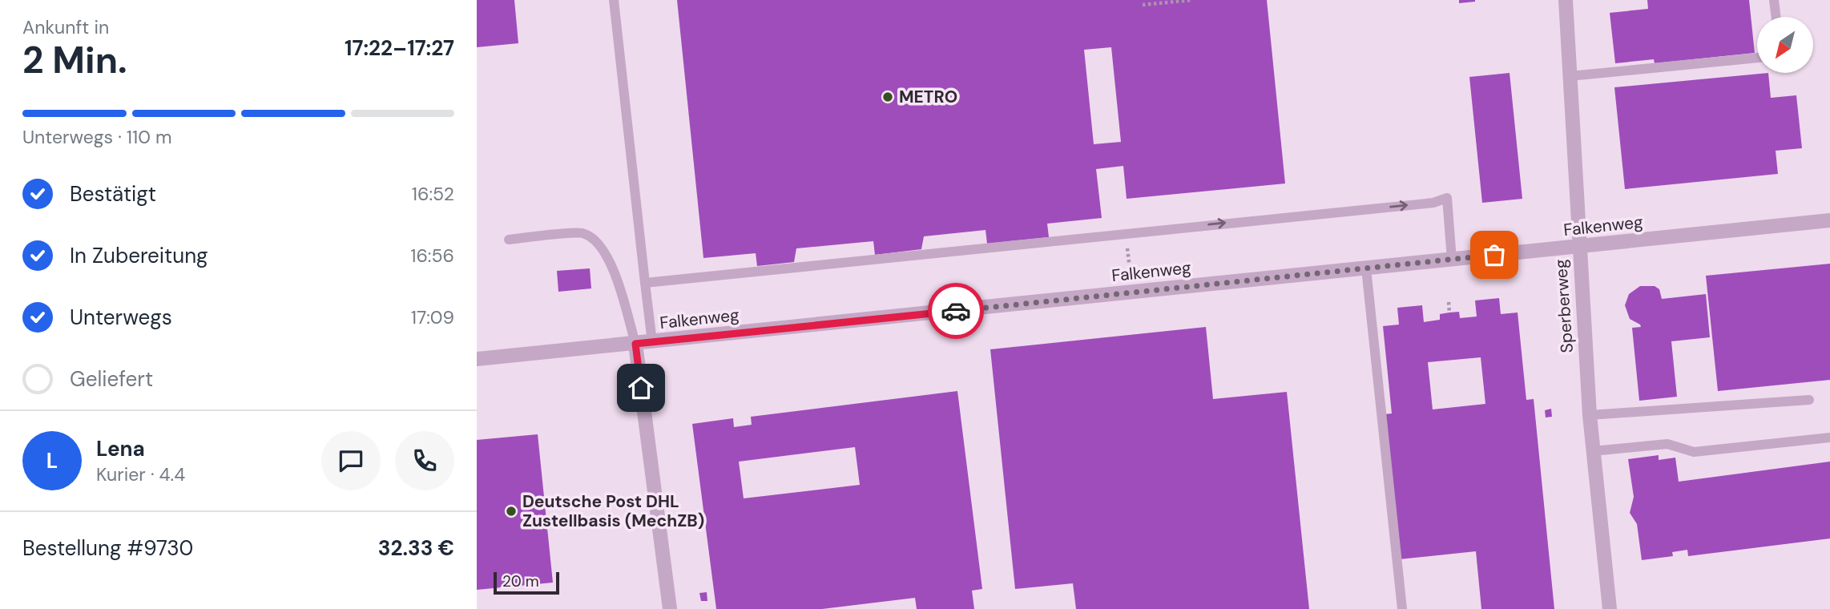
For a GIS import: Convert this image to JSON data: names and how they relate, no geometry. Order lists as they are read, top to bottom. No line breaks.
{"streets":{"street":["Falkenweg","Sperberweg"]},"crossings":[["Falkenweg","Sperberweg"]],"places":["METRO","Deutsche Post DHL Zustellbasis (MechZB)"],"scale_bar":"20 m","north":"bottom left","page":{"heading":["2 Min.","Ankunft in","17:22–17:27"],"panel":["Lena","Kurier · 4.4","Bestellung #9730","32.33 €"],"bar":"Unterwegs · 110 m","list":[["Bestätigt","16:52"],["In Zubereitung","16:56"],["Unterwegs","17:09"],"Geliefert"],"round":"L","scale":"20 m"}}
